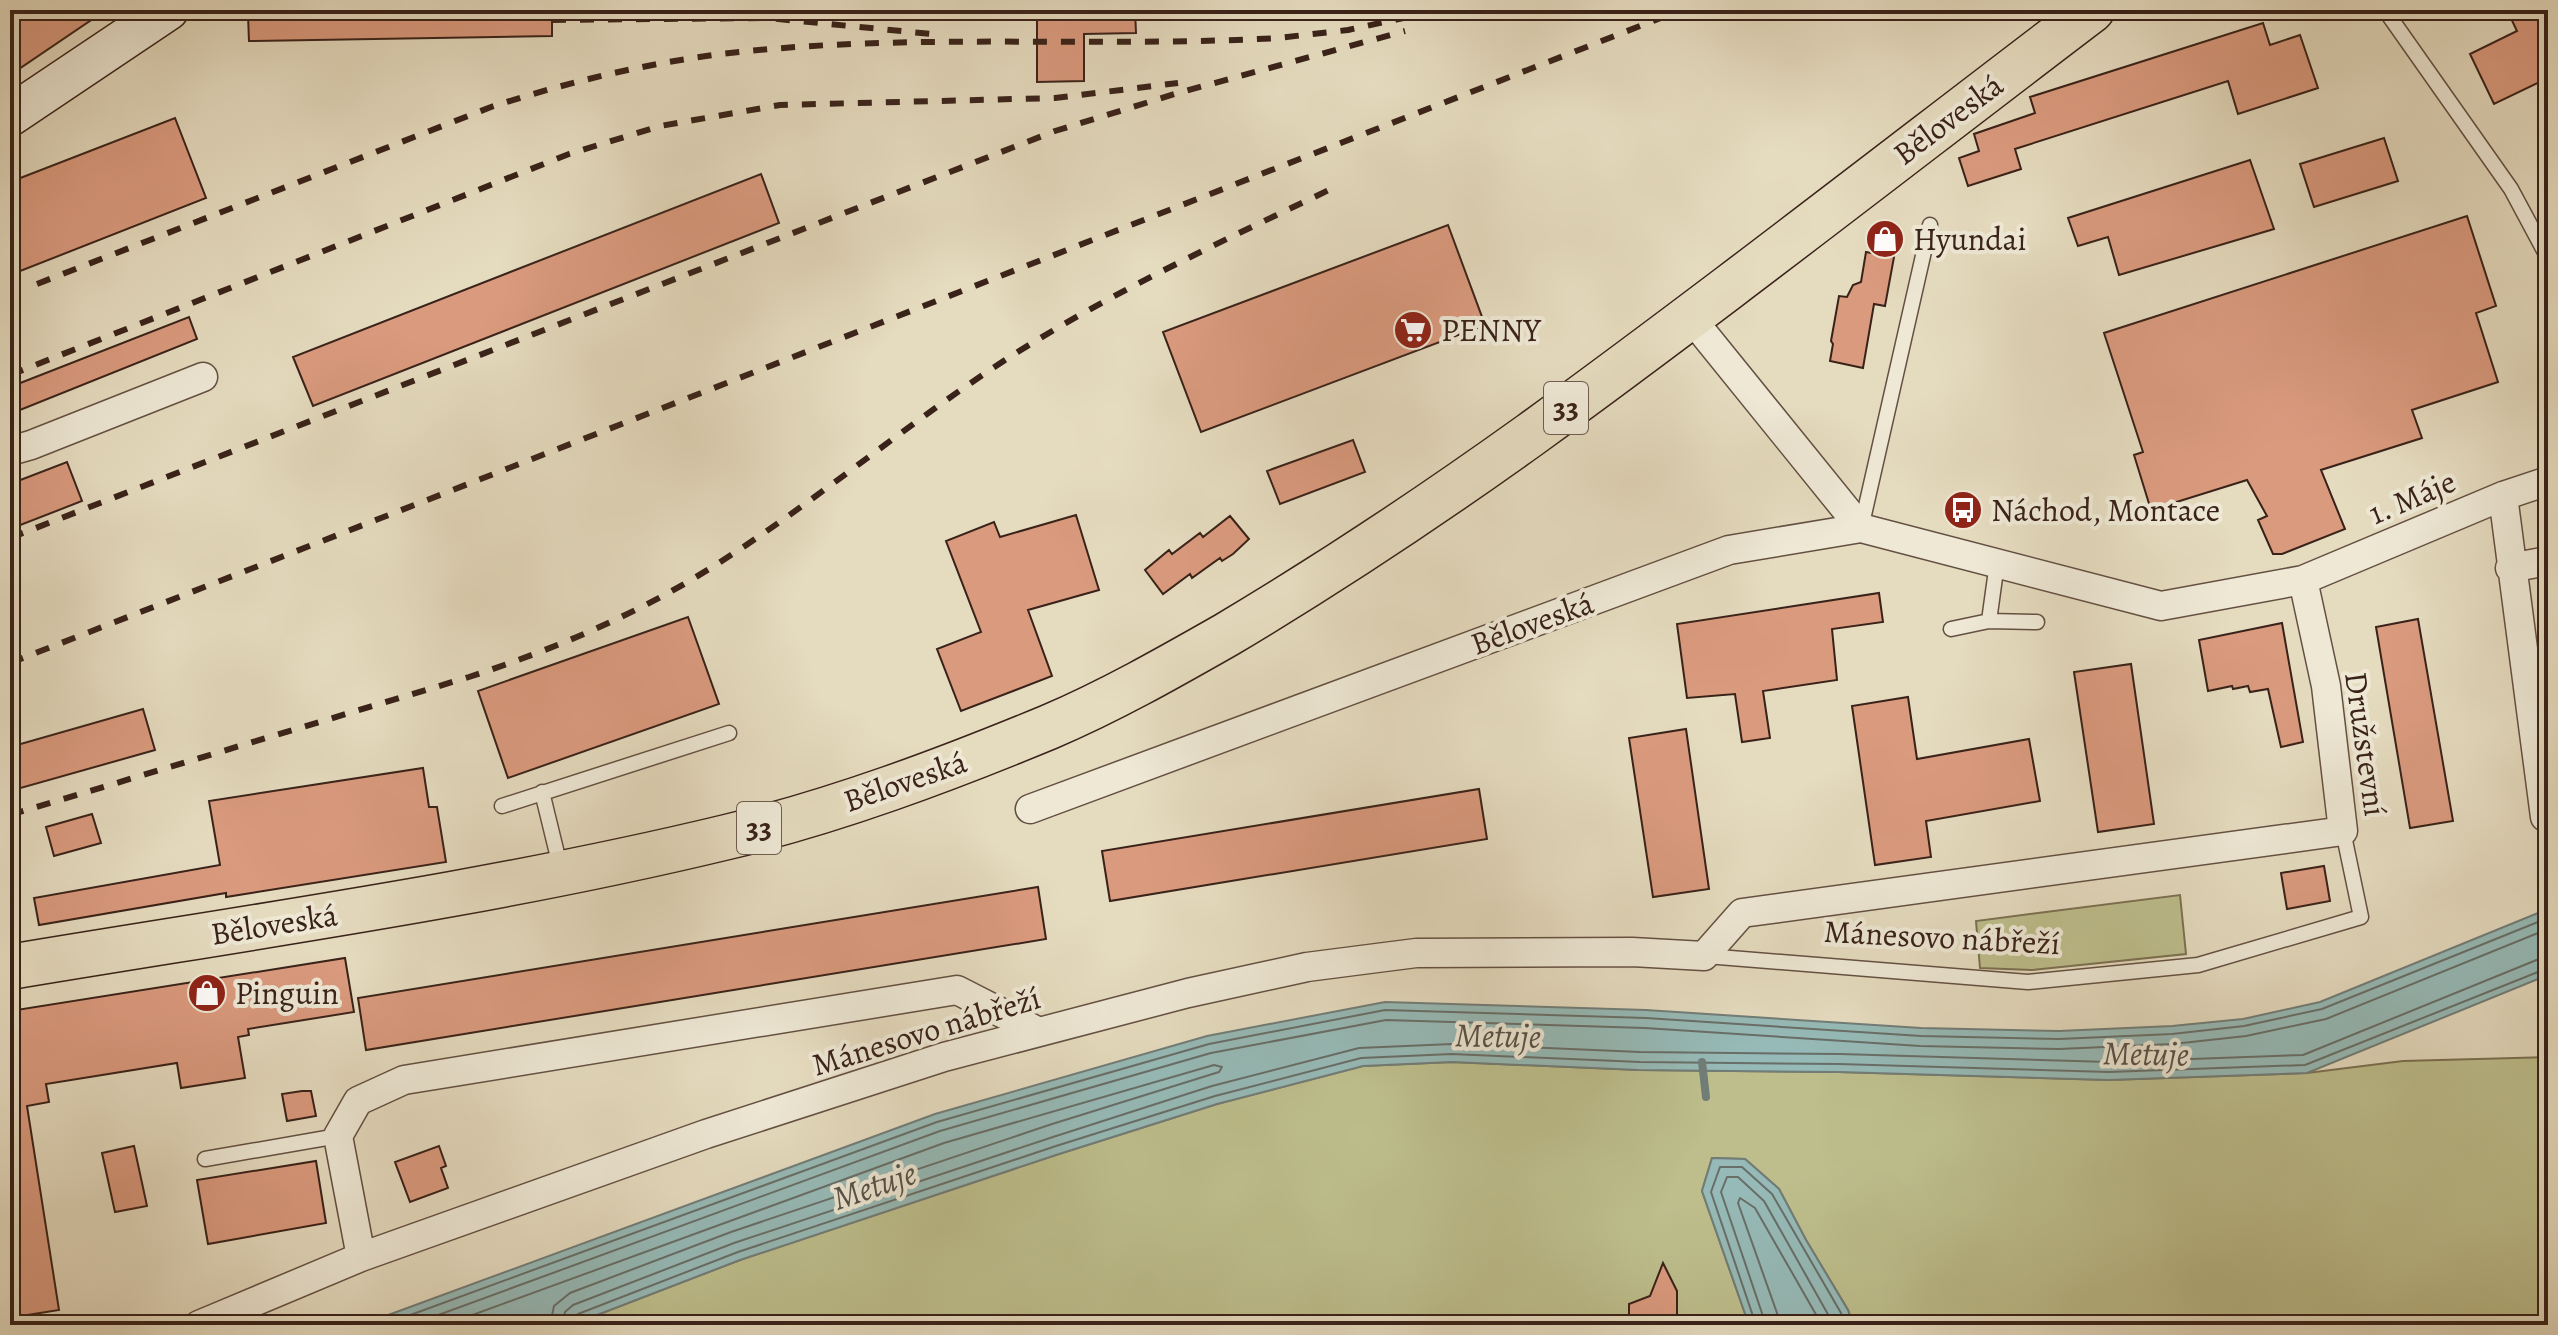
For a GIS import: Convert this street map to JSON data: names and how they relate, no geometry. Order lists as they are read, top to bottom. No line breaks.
{"streets":{"main road":["Běloveská","33"],"street":["1. Máje","Družstevní","Mánesovo nábřeží"]},"crossings":[["Běloveská","1. Máje"],["Běloveská","Družstevní"],["1. Máje","Družstevní"],["Družstevní","Mánesovo nábřeží"]],"water":["Metuje"],"places":{"shop":["Hyundai","Pinguin"],"supermarket":["PENNY"],"bus stop":["Náchod, Montace"]}}
